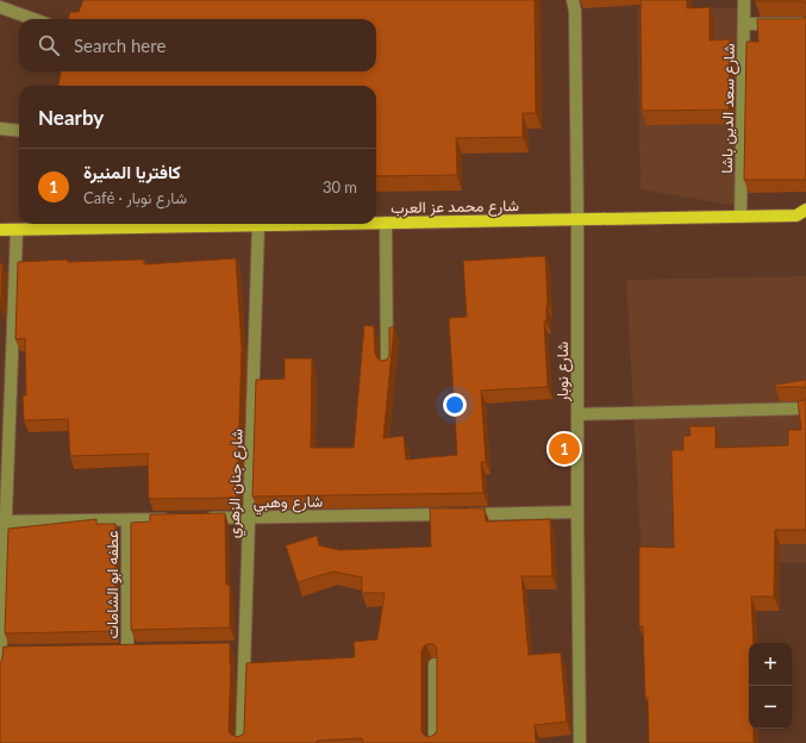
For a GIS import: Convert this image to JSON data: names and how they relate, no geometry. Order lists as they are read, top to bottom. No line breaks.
{"streets":{"main road":["شارع محمد عز العرب"],"street":["شارع سعد الدين باشا","شارع نوبار","شارع جنان الزهري","شارع وهبي","عطفه ابو الشامات"]},"crossings":[["شارع سعد الدين باشا","شارع محمد عز العرب"],["شارع محمد عز العرب","شارع نوبار"],["شارع محمد عز العرب","شارع جنان الزهري"],["شارع نوبار","شارع وهبي"],["شارع جنان الزهري","شارع وهبي"]],"page":{"search":"Search here","heading":"Nearby","list":[{"mark":"1","name":"كافتريا المنيرة","note":"Café · شارع نوبار","value":"30 m"}],"pins":"1","map_buttons":["+","−"]}}
